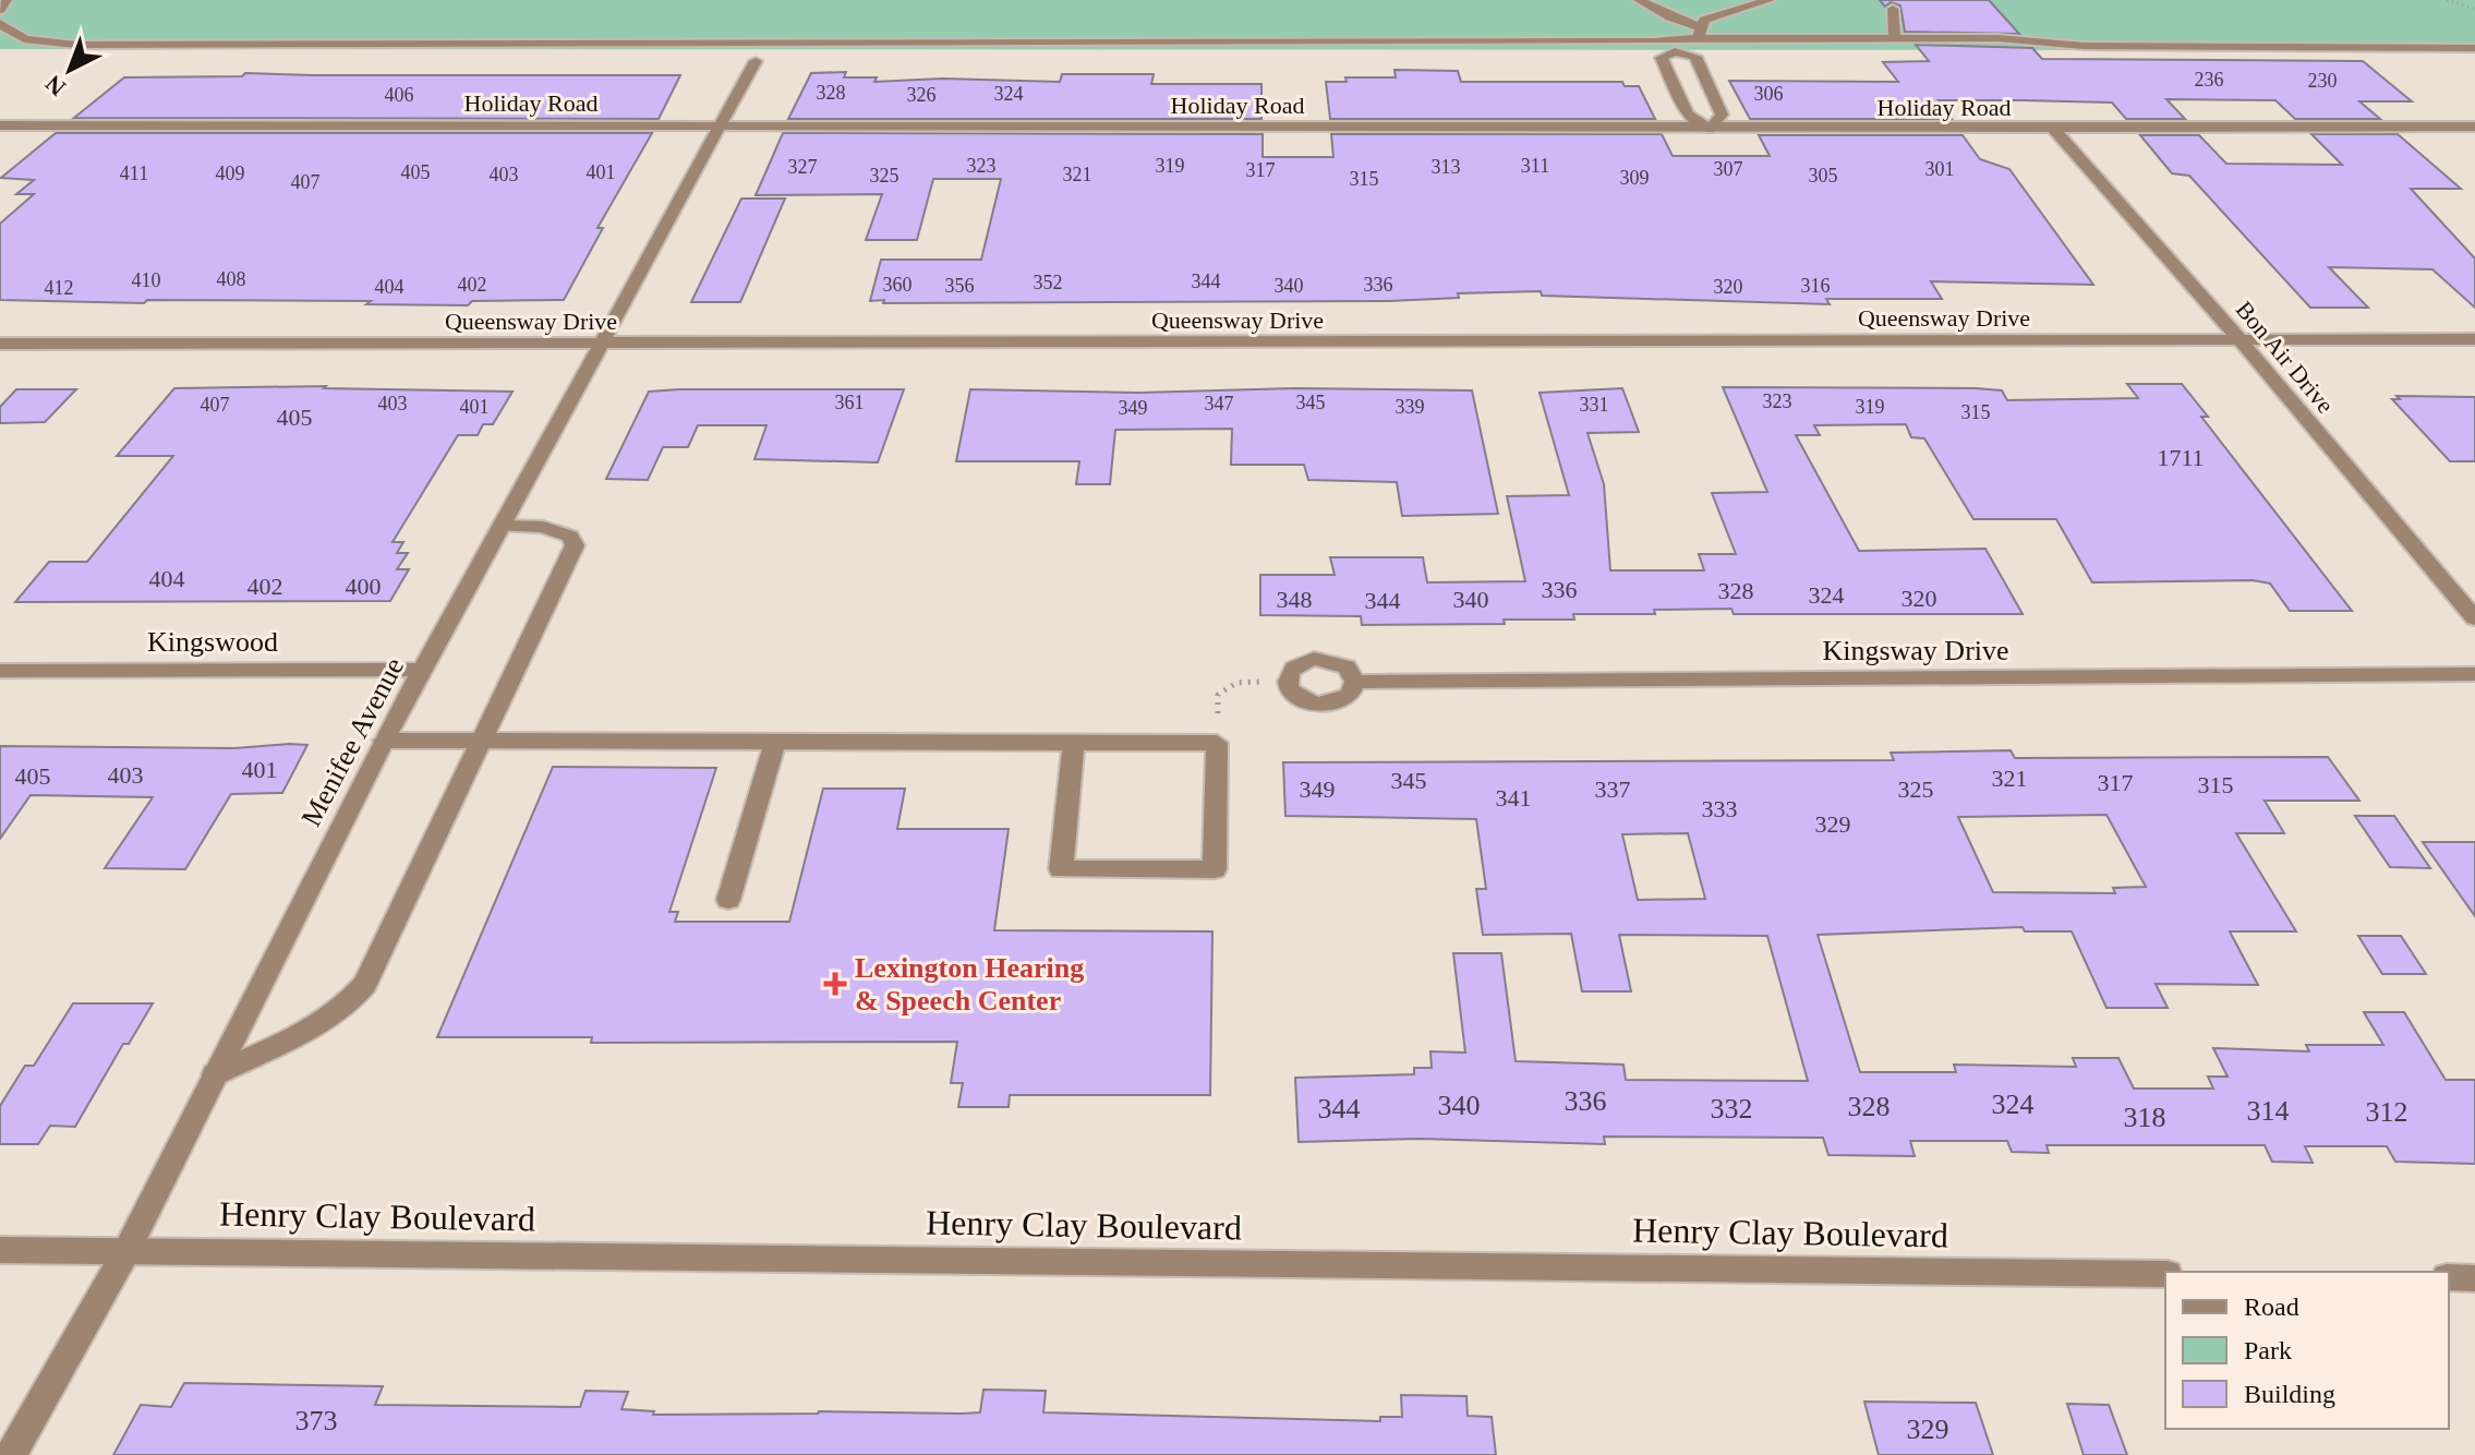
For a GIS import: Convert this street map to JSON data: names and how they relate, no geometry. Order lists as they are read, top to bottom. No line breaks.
{"streets":{"street":["Holiday Road","Queensway Drive","Bon Air Drive","Kingswood","Kingsway Drive","Menifee Avenue","Henry Clay Boulevard"]},"crossings":[["Holiday Road","Bon Air Drive"],["Holiday Road","Menifee Avenue"],["Queensway Drive","Bon Air Drive"],["Queensway Drive","Menifee Avenue"],["Kingswood","Menifee Avenue"],["Menifee Avenue","Henry Clay Boulevard"]],"places":{"health":["Lexington Hearing & Speech Center"]},"house_numbers":["236","230","328","324","306","406","326","323","319","311","327","313","307","301","317","405","401","411","409","403","321","325","305","309","315","407","408","410","344","352","402","360","336","356","340","316","404","320","412","323","361","345","403","347","407","331","401","339","319","349","315","405","1711","404","402","400","336","328","324","320","348","340","344","401","403","405","321","345","317","315","349","337","325","341","333","329","336","324","340","328","344","332","314","312","318","373","329"],"legend":["Road","Park","Building"],"north":"bottom left"}
